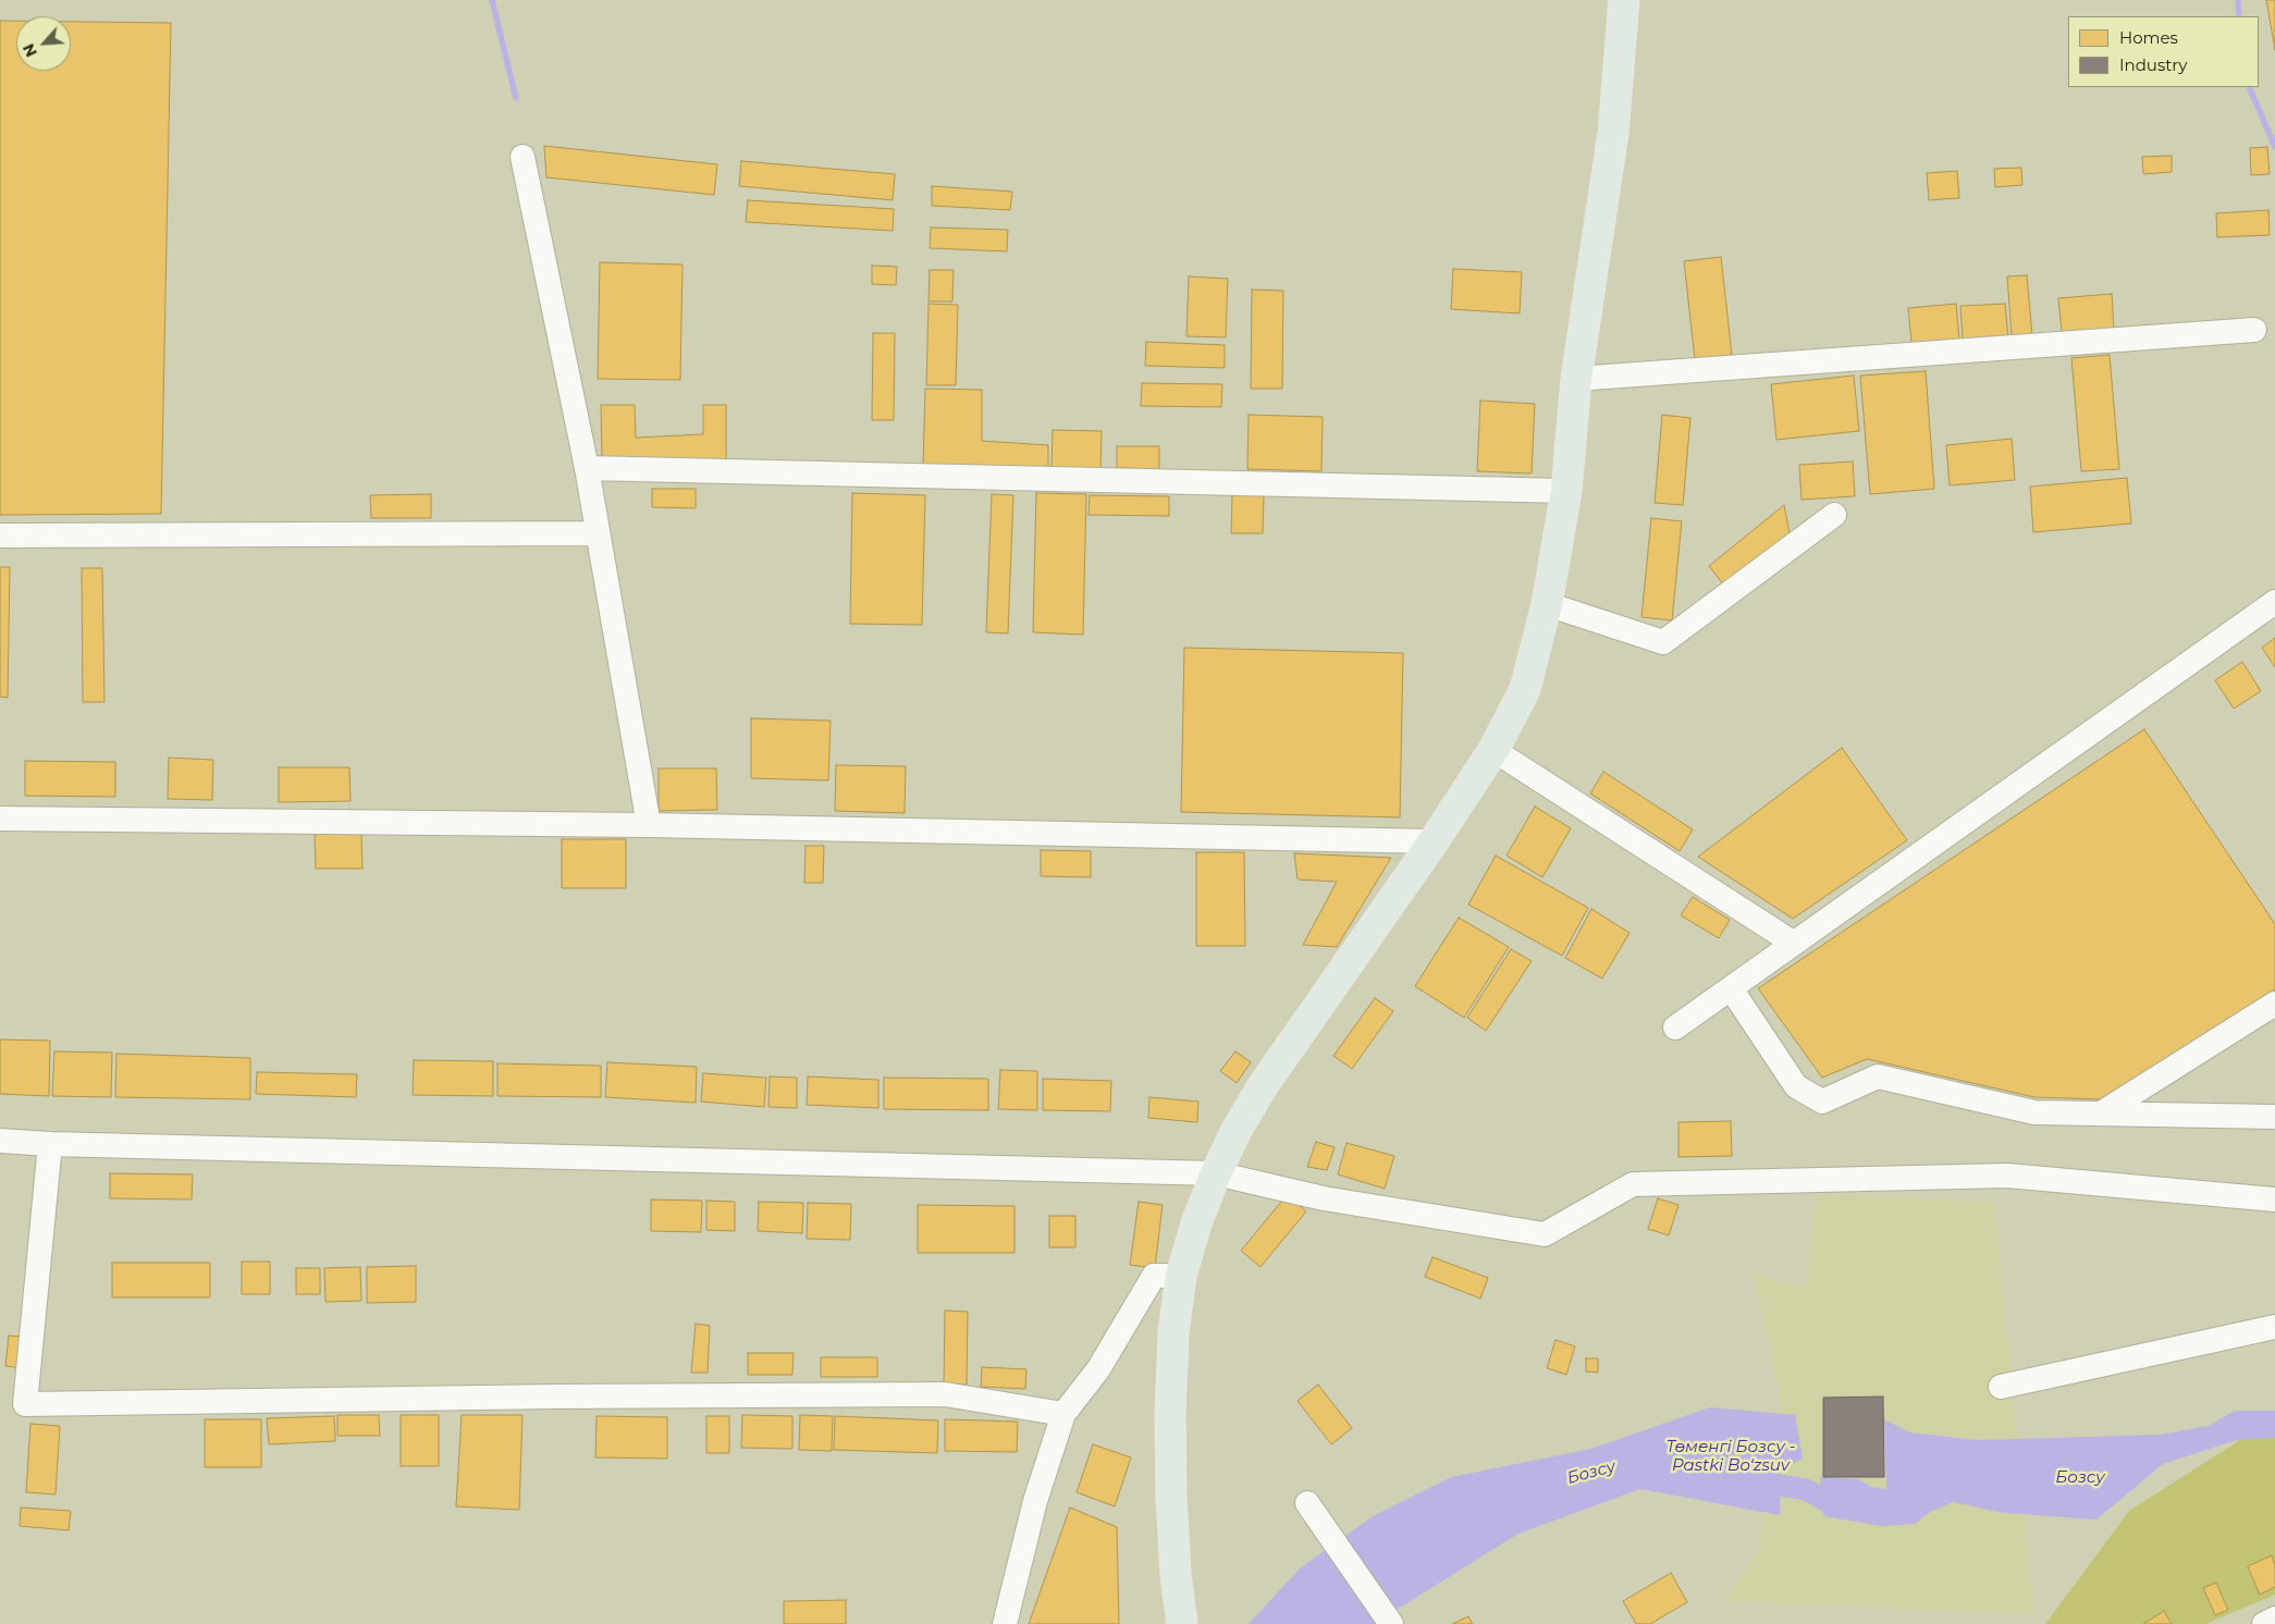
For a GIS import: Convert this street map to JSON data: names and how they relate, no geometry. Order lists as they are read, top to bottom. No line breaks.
{"water":["Төменгі Бозсу - Pastki Boʻzsuv","Бозсу"],"legend":["Homes","Industry"],"north":"bottom left"}
